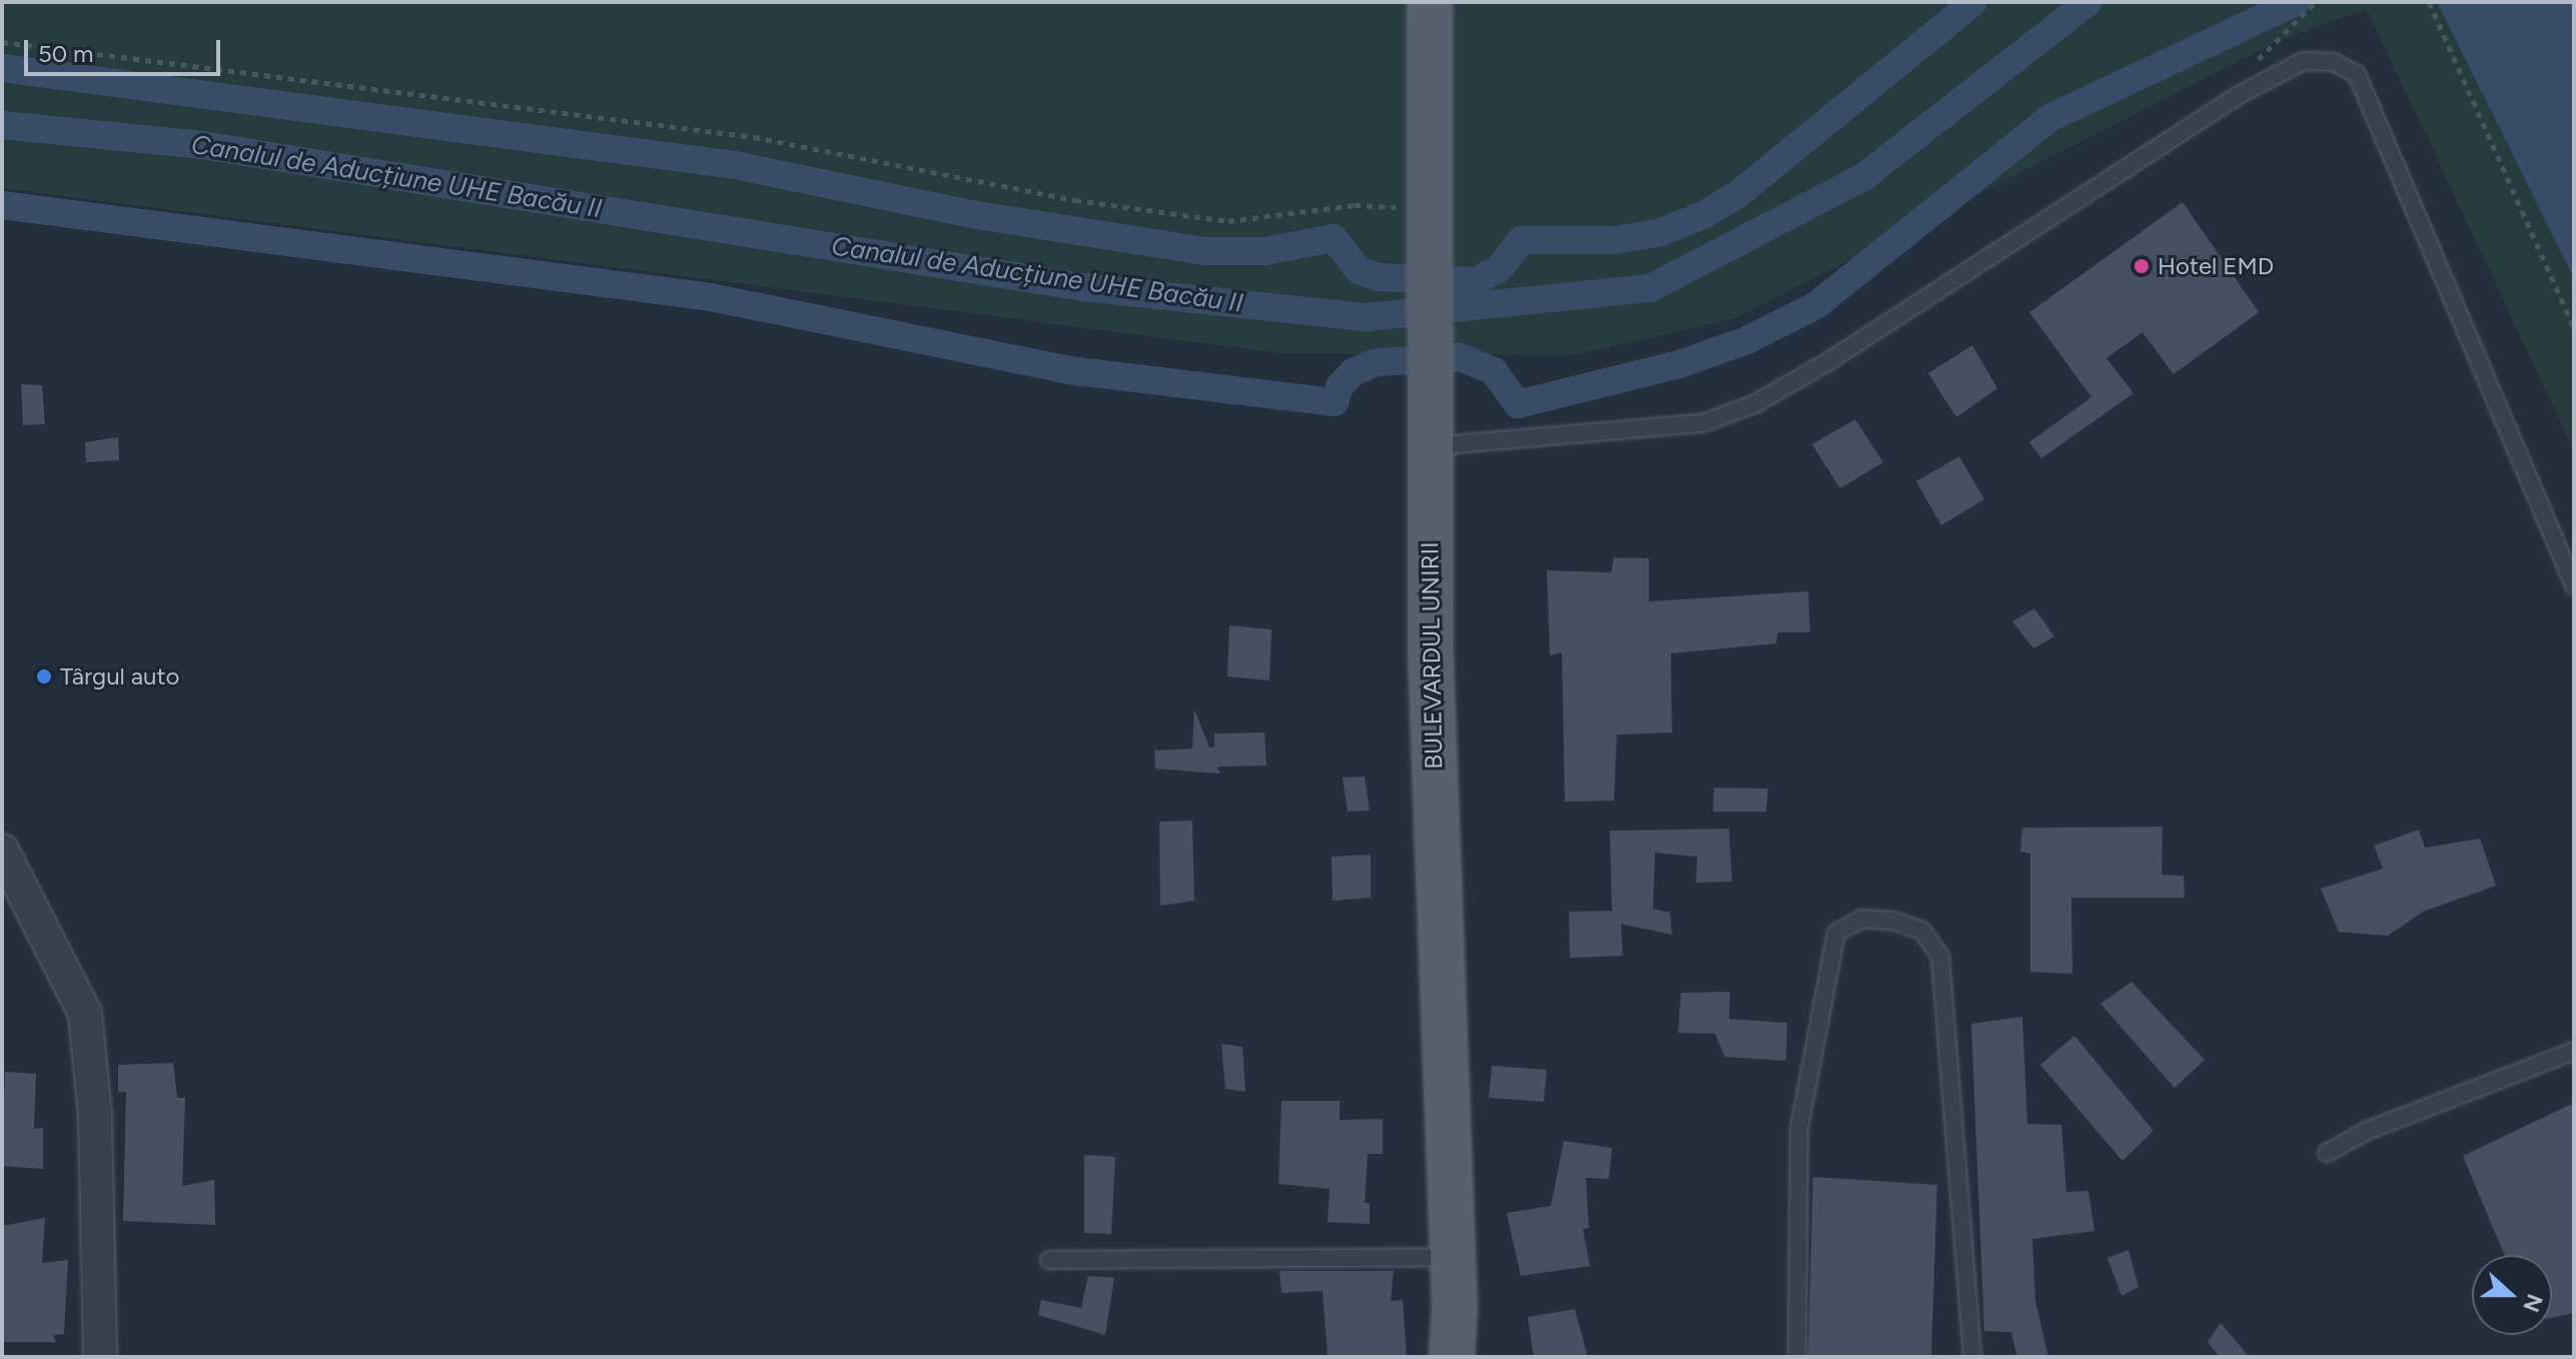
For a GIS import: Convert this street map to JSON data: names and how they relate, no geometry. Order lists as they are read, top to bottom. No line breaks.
{"streets":{"main road":["BULEVARDUL UNIRII"]},"water":["Canalul de Aducțiune UHE Bacău II"],"places":["Hotel EMD","Târgul auto"],"scale_bar":"50 m","north":"right"}
